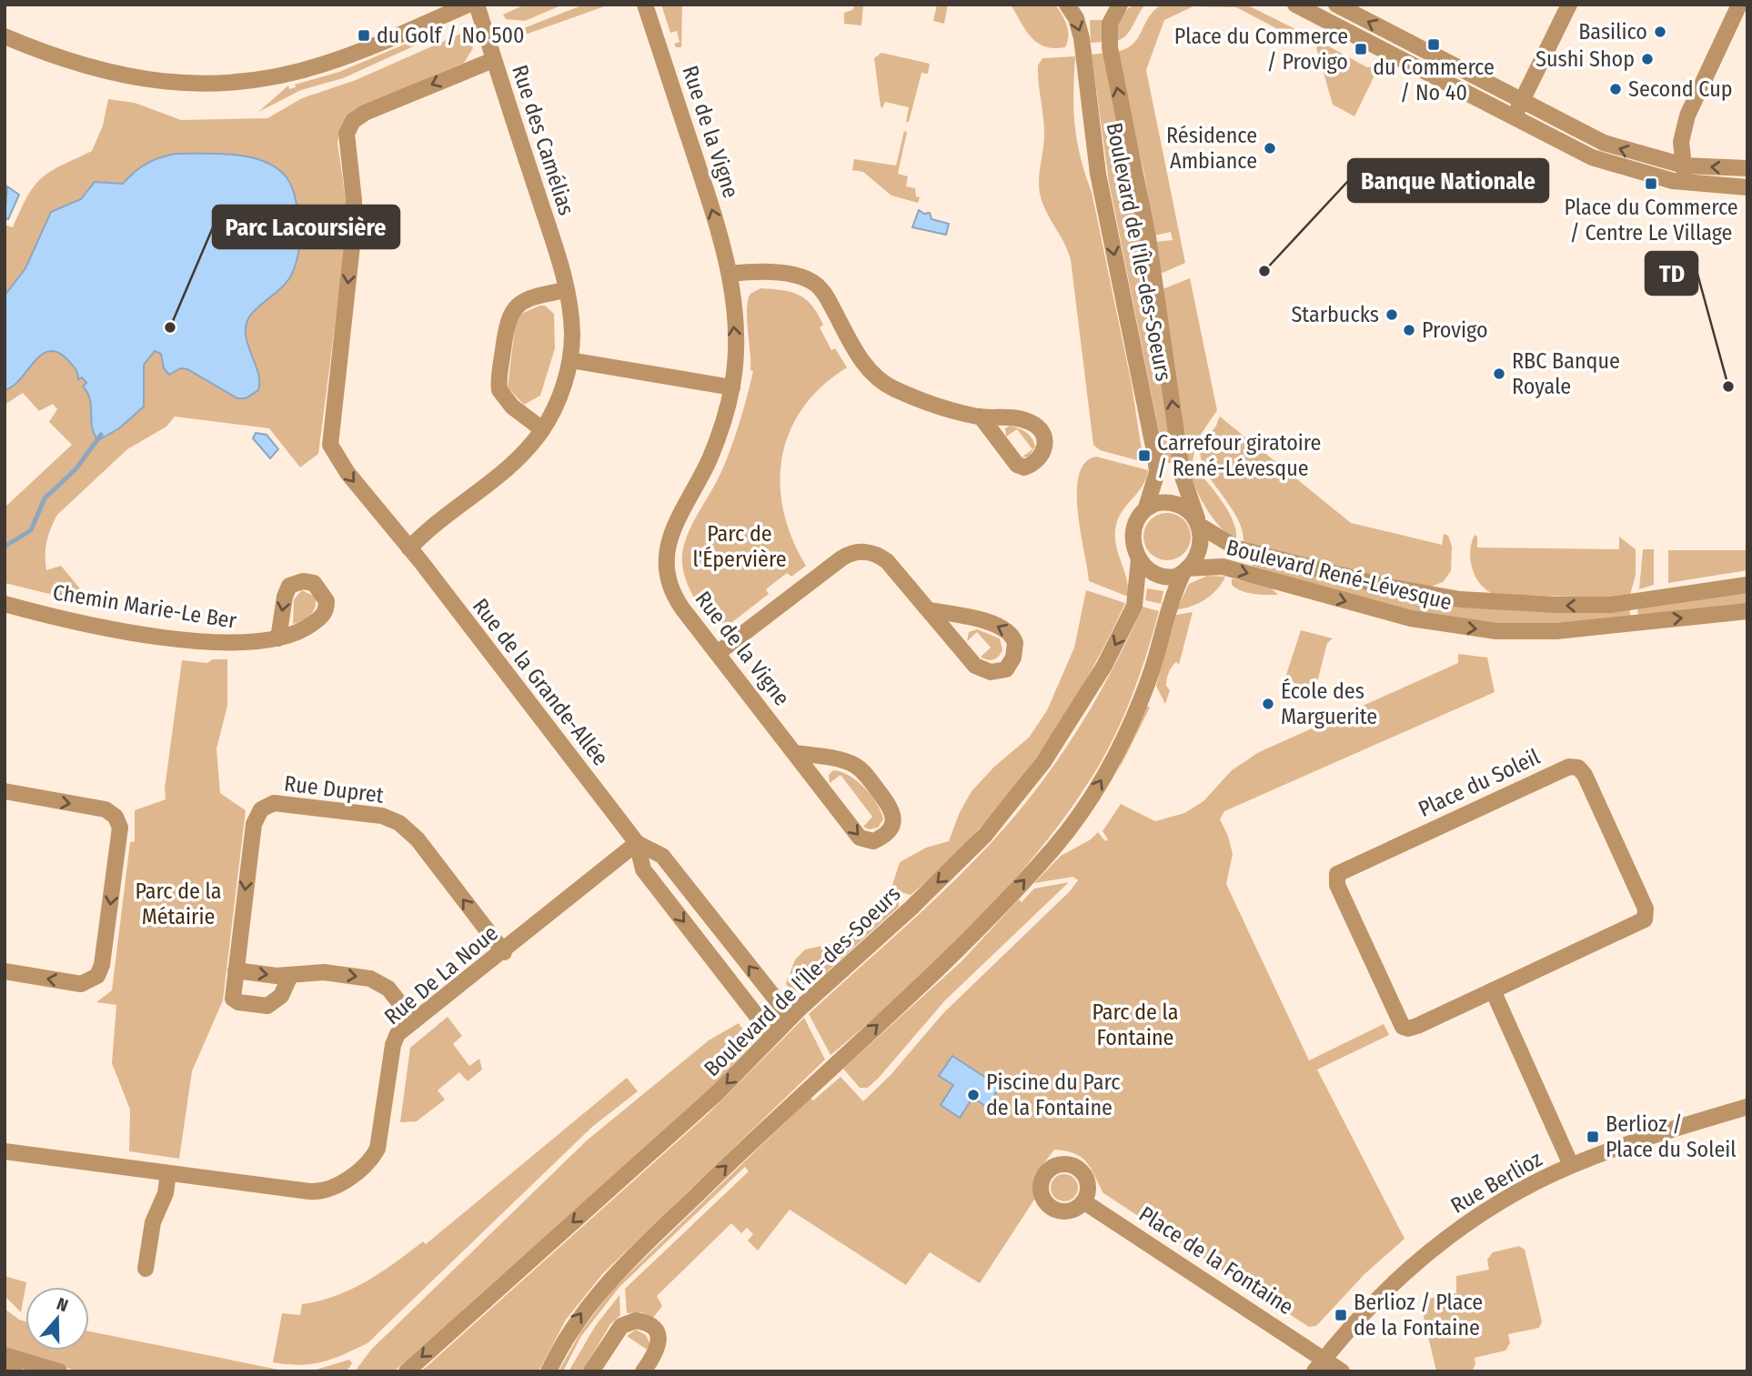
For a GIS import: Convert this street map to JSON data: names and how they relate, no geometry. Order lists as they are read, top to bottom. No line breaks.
{"streets":{"street":["Rue de la Vigne","Rue des Camélias","Boulevard de l'Île-des-Soeurs","Boulevard René-Lévesque","Chemin Marie-Le Ber","Rue de la Grande-Allée","Place du Soleil","Rue Dupret","Rue De La Noue","Rue Berlioz","Place de la Fontaine"]},"crossings":[["Rue des Camélias","Rue de la Grande-Allée"],["Boulevard de l'Île-des-Soeurs","Boulevard René-Lévesque"],["Boulevard de l'Île-des-Soeurs","Rue de la Grande-Allée"],["Rue de la Grande-Allée","Rue De La Noue"],["Rue Dupret","Rue De La Noue"],["Rue Berlioz","Place de la Fontaine"]],"parks":["Parc de l'Épervière","Parc de la Métairie","Parc de la Fontaine"],"places":{"other":["Basilico","Sushi Shop","Second Cup","Résidence Ambiance","Banque Nationale","Starbucks","Parc Lacoursière","Provigo","RBC Banque Royale","TD","École des Marguerite","Piscine du Parc de la Fontaine"],"transit":["du Golf / No 500","du Commerce / No 40","Place du Commerce / Provigo","Place du Commerce / Centre Le Village","Carrefour giratoire / René-Lévesque","Berlioz / Place du Soleil","Berlioz / Place de la Fontaine"]},"north":"top"}
